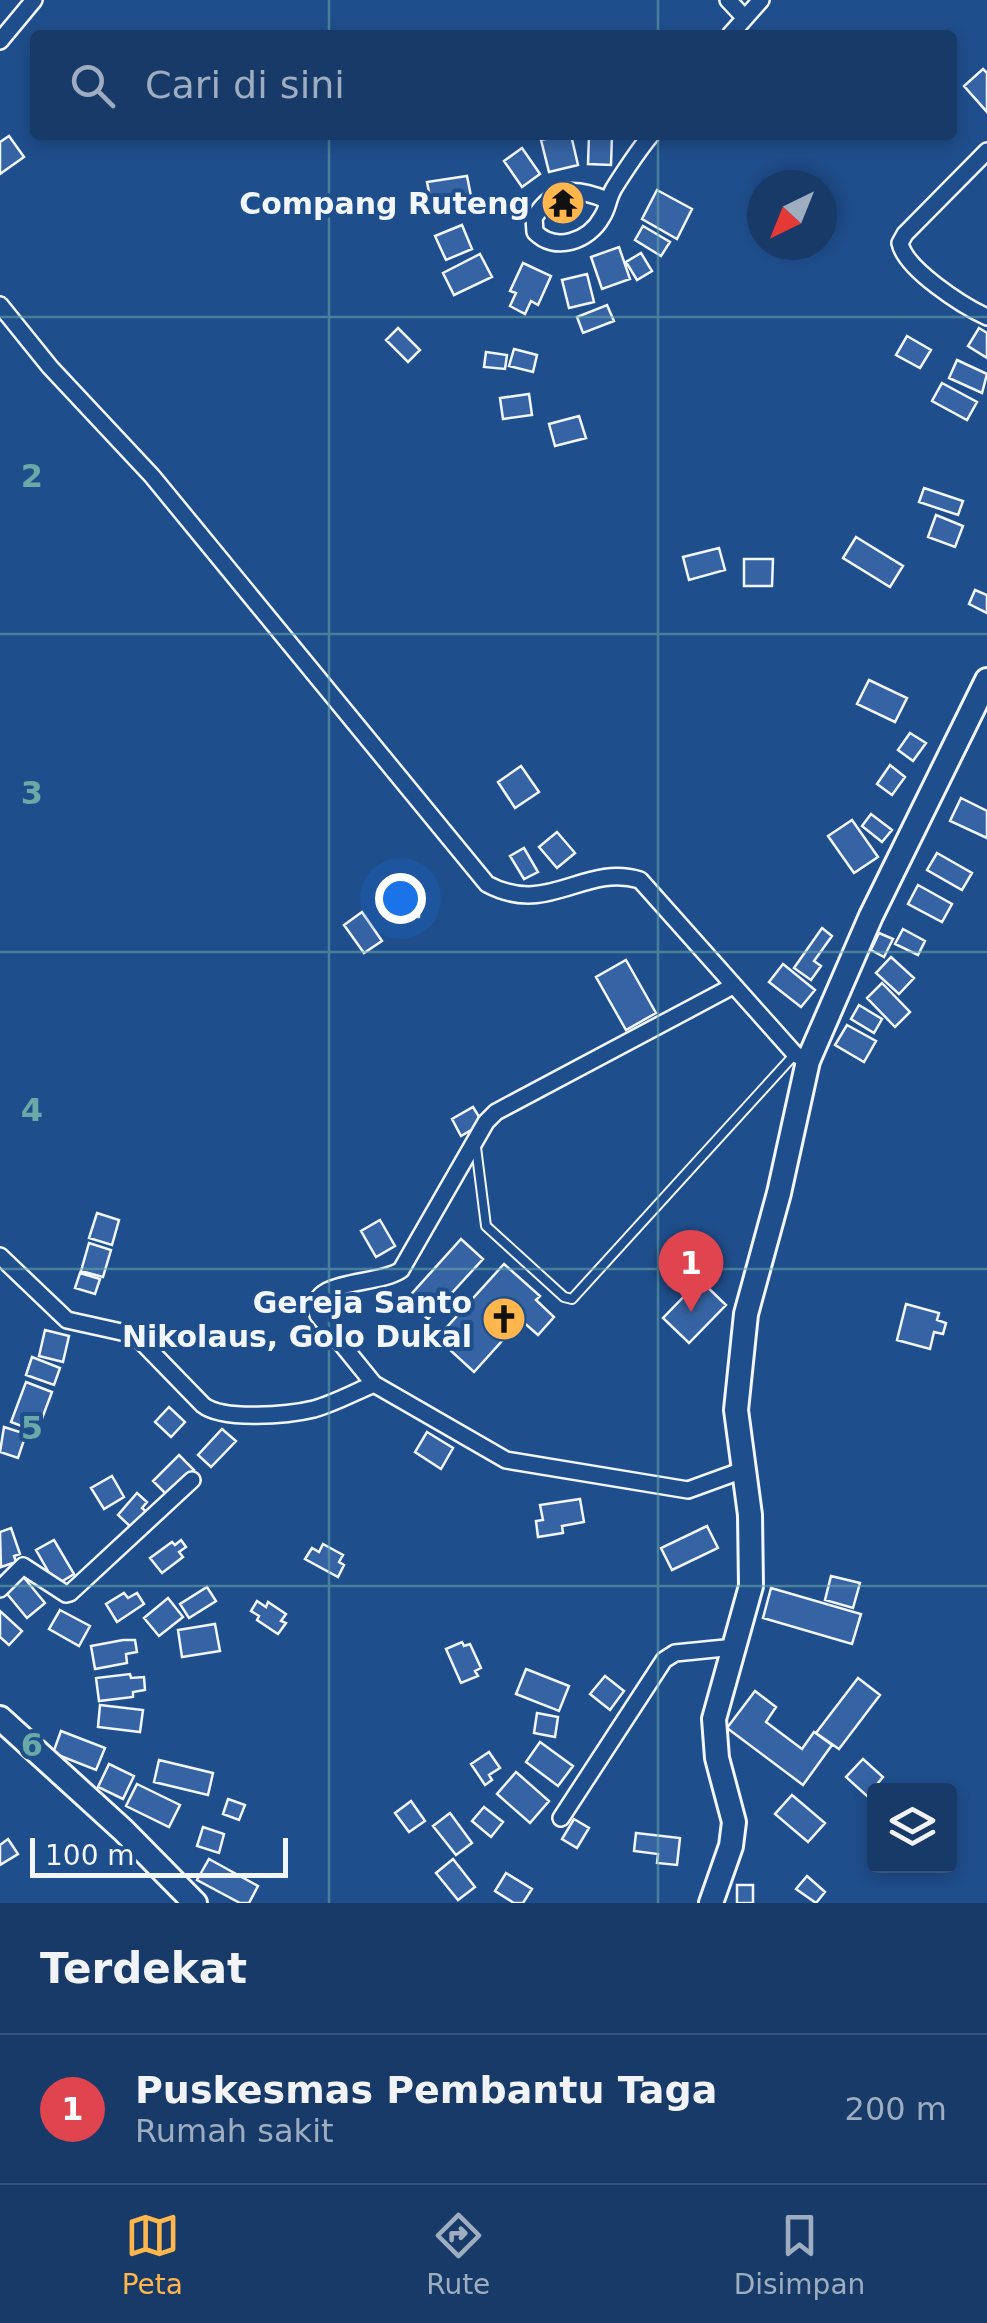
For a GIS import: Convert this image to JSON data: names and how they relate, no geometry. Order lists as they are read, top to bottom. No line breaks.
{"places":{"temple":["Compang Ruteng"],"church":["Gereja Santo Nikolaus, Golo Dukal"]},"scale_bar":"100 m","north":"bottom left","page":{"search":"Cari di sini","pins":"1","scale":"100 m","heading":"Terdekat","list":[{"mark":"1","name":"Puskesmas Pembantu Taga","note":"Rumah sakit","value":"200 m"}],"nav":["Peta","Rute","Disimpan"]},"grid":{"rows":["2","3","4","5","6"]}}
